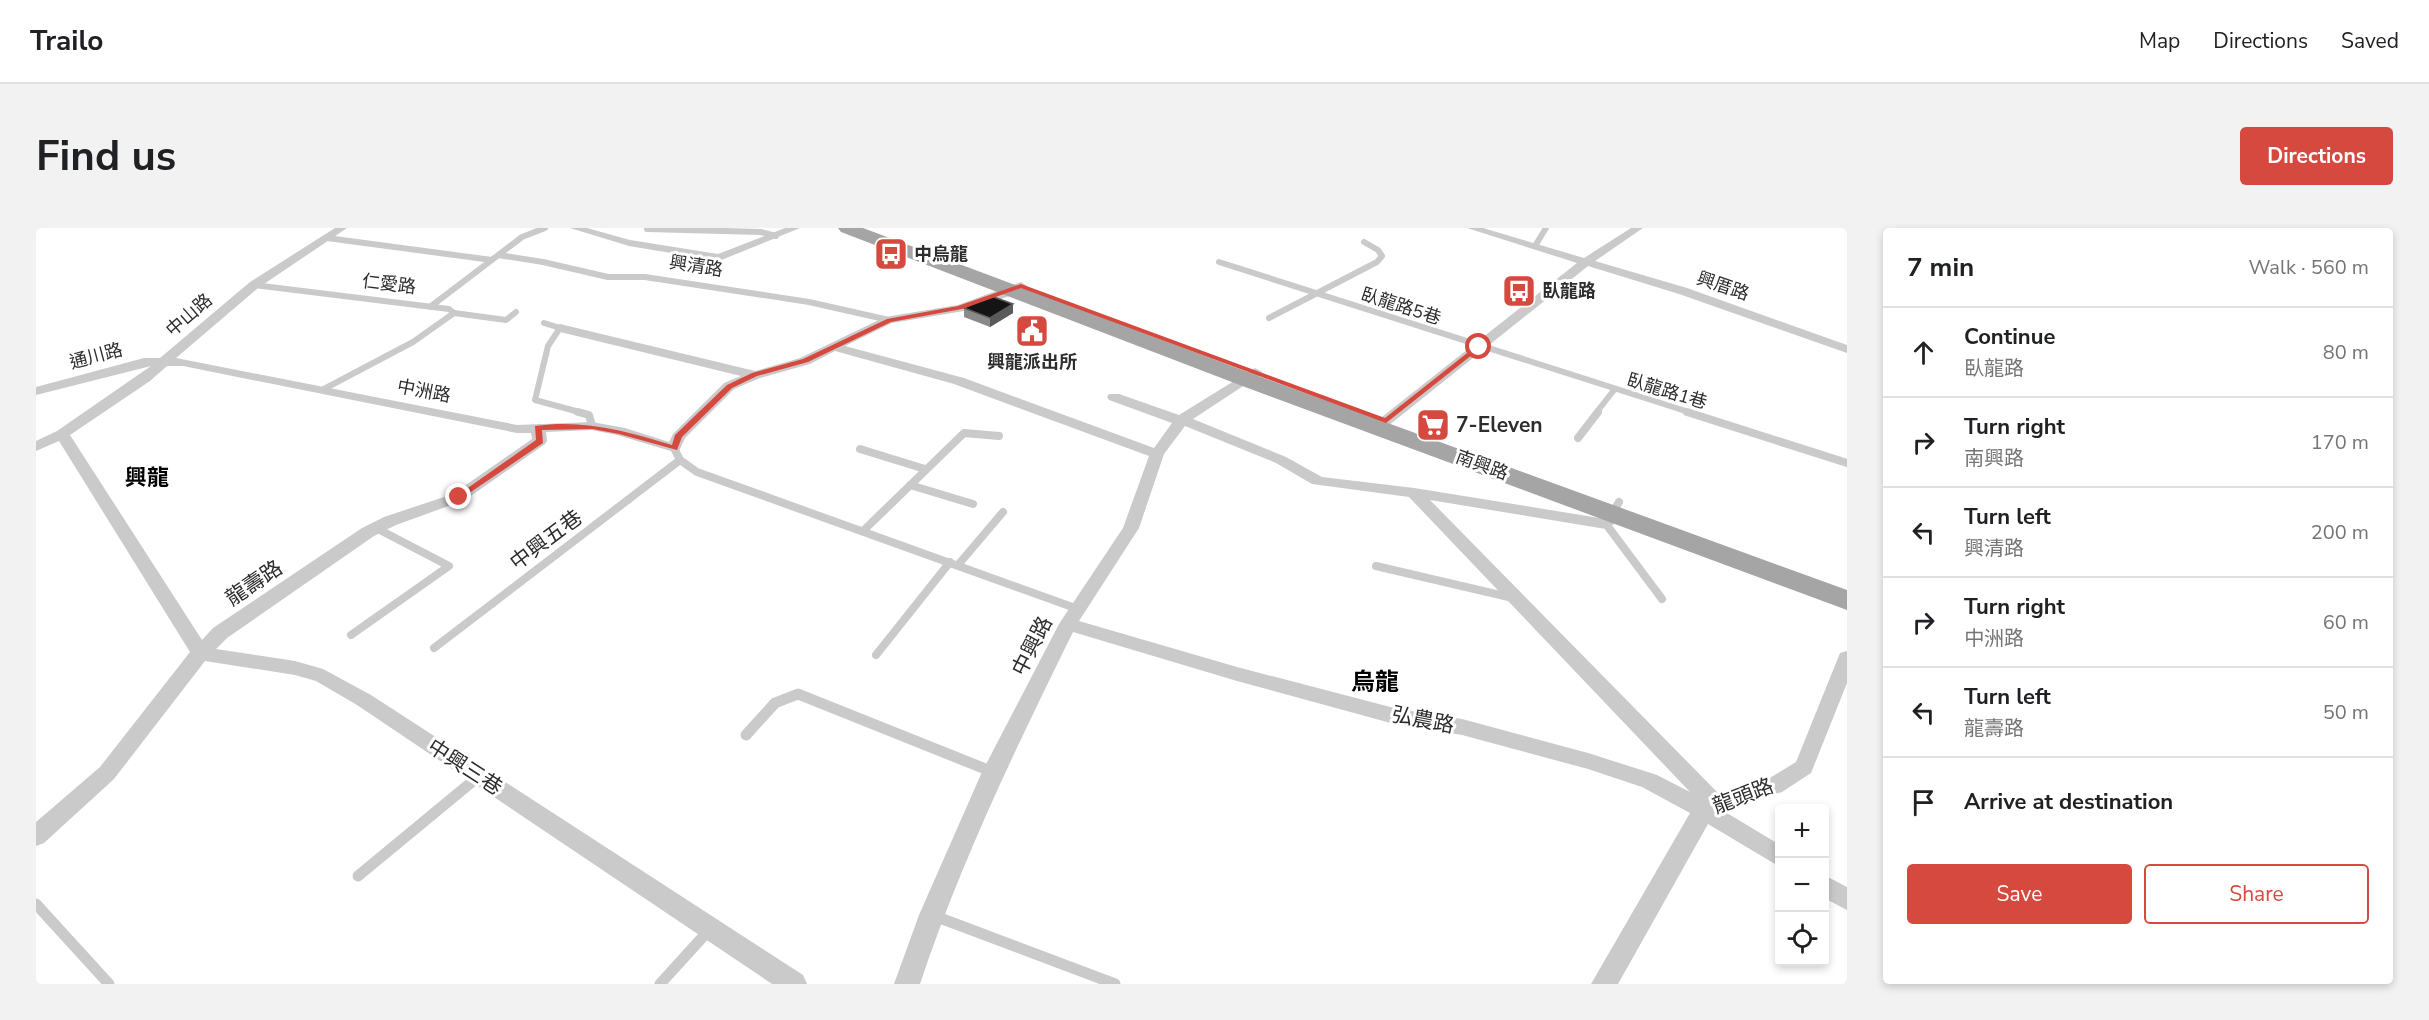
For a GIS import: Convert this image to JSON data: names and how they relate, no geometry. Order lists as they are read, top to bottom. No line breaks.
{"streets":{"main road":["南興路"],"street":["興清路","興厝路","中山路","通川路","中洲路","龍壽路","中興路","弘農路","中興三巷","龍頭路"],"lane":["仁愛路","臥龍路5巷","臥龍路1巷","中興五巷"]},"crossings":[["興清路","中洲路"],["興清路","南興路"],["興清路","中興五巷"],["仁愛路","中山路"],["臥龍路5巷","臥龍路1巷"],["中山路","通川路"],["中山路","中洲路"],["通川路","中洲路"],["中洲路","中興五巷"],["中洲路","龍壽路"],["南興路","中興路"],["龍壽路","中興三巷"],["中興路","弘農路"],["弘農路","龍頭路"]],"districts":["興龍","烏龍"],"places":{"bus stop":["中烏龍","臥龍路"],"public building":["興龍派出所"],"supermarket":["7-Eleven"]},"page":{"header":"Trailo","nav":["Map","Directions","Saved"],"buttons":["Directions",["Save","Share"]],"title":"Find us","heading":["7 min","Walk · 560 m"],"list":[["Continue","臥龍路","80 m"],["Turn right","南興路","170 m"],["Turn left","興清路","200 m"],["Turn right","中洲路","60 m"],["Turn left","龍壽路","50 m"],"Arrive at destination"],"map_buttons":["+","−"]}}
